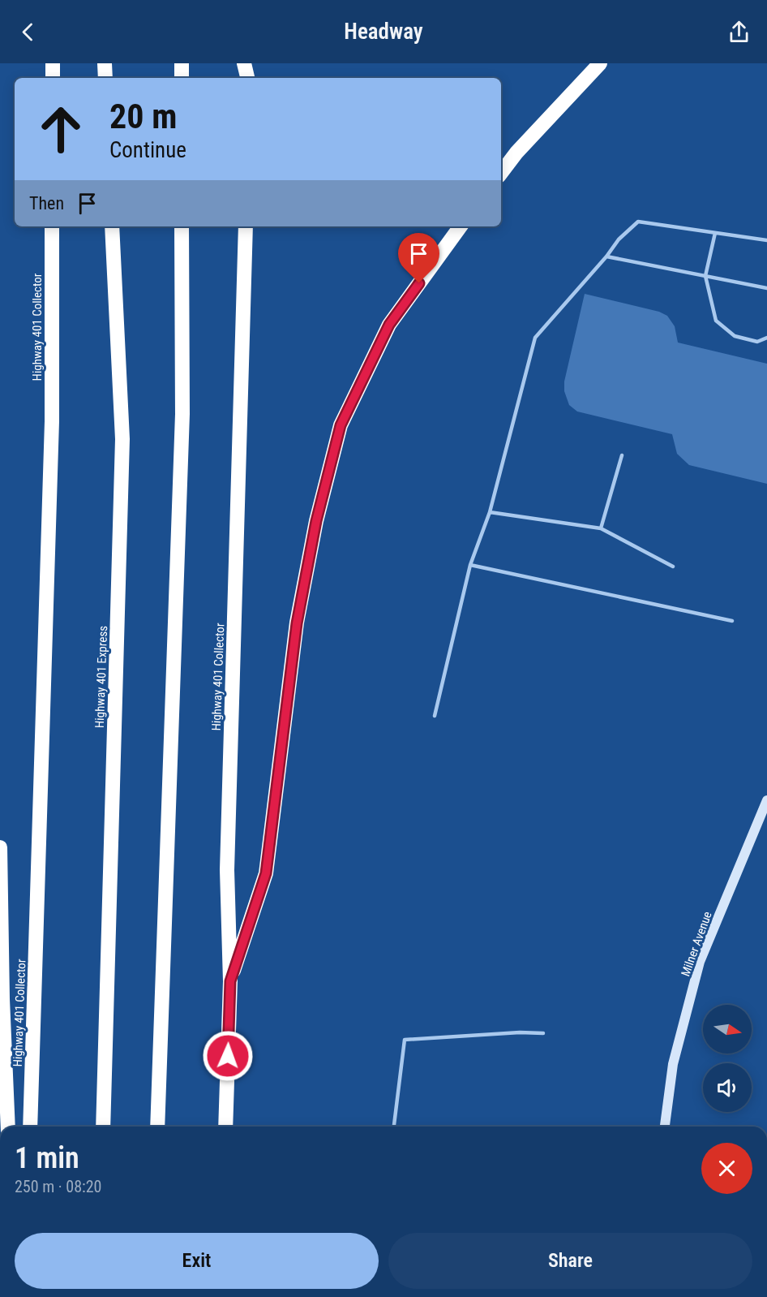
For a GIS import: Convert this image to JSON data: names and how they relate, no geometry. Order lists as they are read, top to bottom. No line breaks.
{"streets":{"highway":["Highway 401 Collector","Highway 401 Express"],"main road":["Milner Avenue"]},"north":"right","page":{"header":"Headway","turn":["20 m","Continue"],"then":"Then","heading":["1 min","250 m · 08:20"],"buttons":["Exit","Share"]}}
